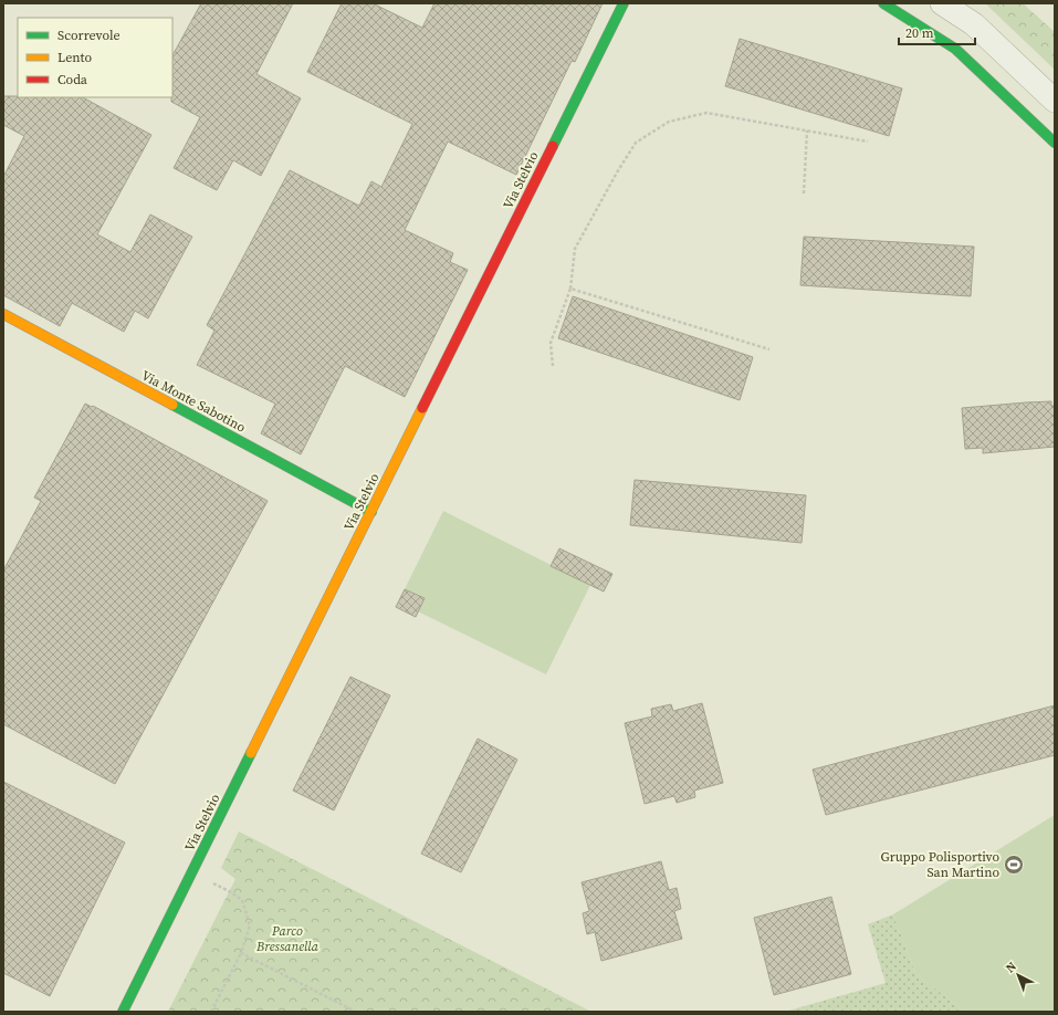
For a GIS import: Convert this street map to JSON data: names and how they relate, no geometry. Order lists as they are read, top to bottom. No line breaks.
{"streets":{"street":["Via Stelvio","Via Monte Sabotino"]},"crossings":[["Via Stelvio","Via Monte Sabotino"]],"parks":["Parco Bressanella"],"places":{"sports":["Gruppo Polisportivo San Martino"]},"legend":["Scorrevole","Lento","Coda"],"scale_bar":"20 m","north":"top left"}
